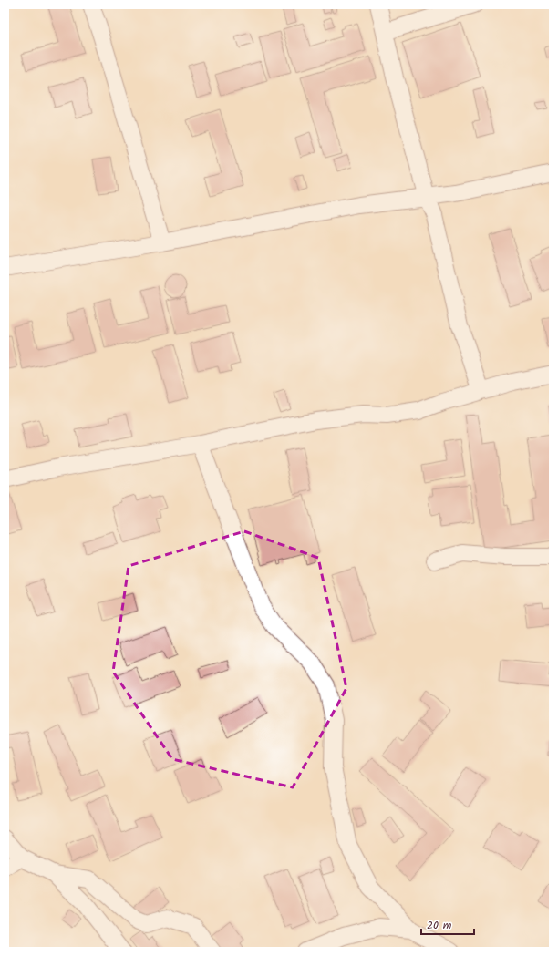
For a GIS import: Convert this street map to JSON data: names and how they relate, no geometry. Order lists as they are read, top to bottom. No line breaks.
{"scale_bar":"20 m"}
